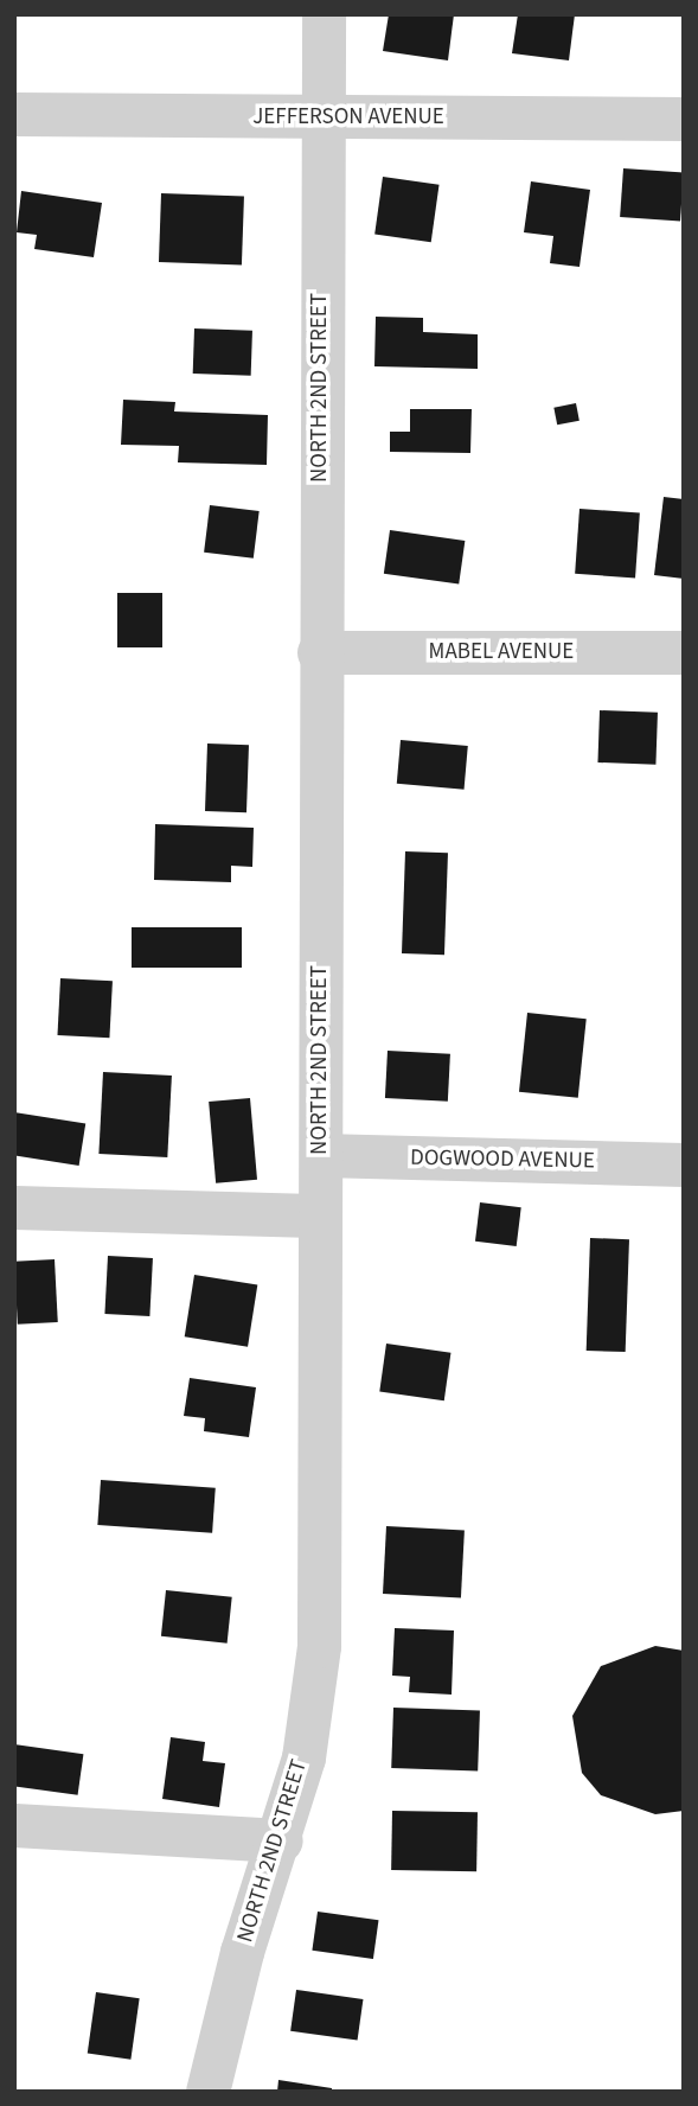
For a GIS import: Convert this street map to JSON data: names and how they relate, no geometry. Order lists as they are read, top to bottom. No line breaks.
{"streets":{"street":["JEFFERSON AVENUE","NORTH 2ND STREET","MABEL AVENUE","DOGWOOD AVENUE"]},"crossings":[["JEFFERSON AVENUE","NORTH 2ND STREET"],["NORTH 2ND STREET","MABEL AVENUE"],["NORTH 2ND STREET","DOGWOOD AVENUE"]]}
